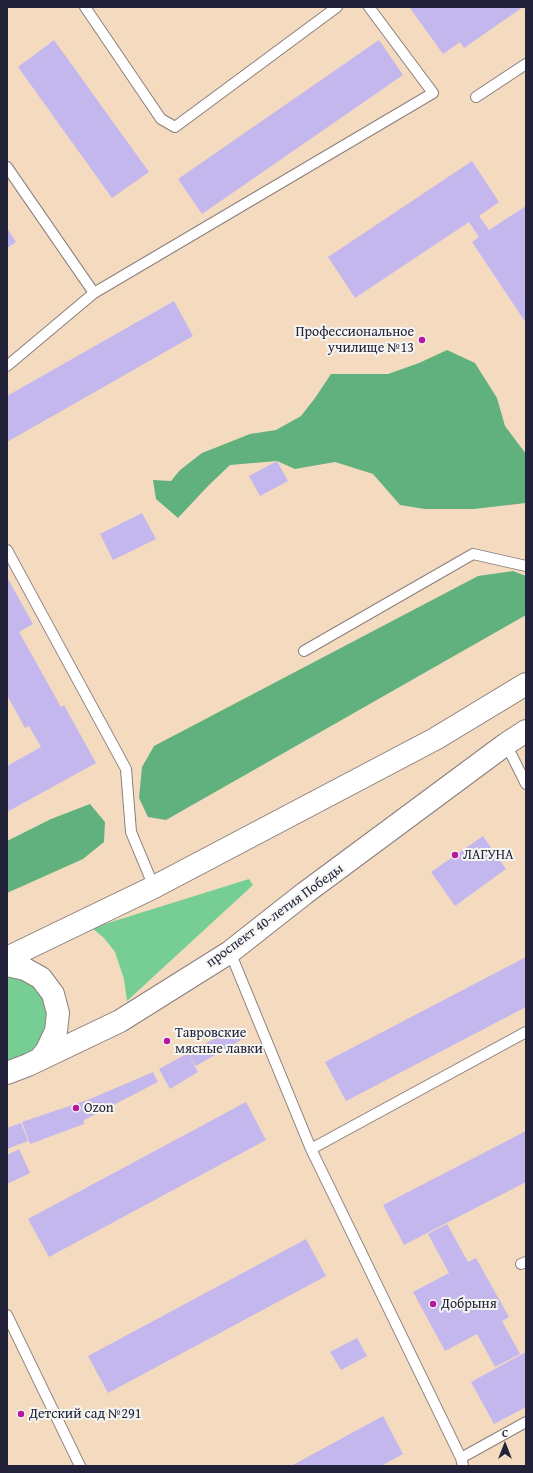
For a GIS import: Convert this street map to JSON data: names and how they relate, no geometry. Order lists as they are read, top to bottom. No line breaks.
{"streets":{"main road":["проспект 40-летия Победы"]},"places":["Профессиональное училище №13","ЛАГУНА","Тавровские мясные лавки","Ozon","Добрыня","Детский сад №291"],"north":"top"}
